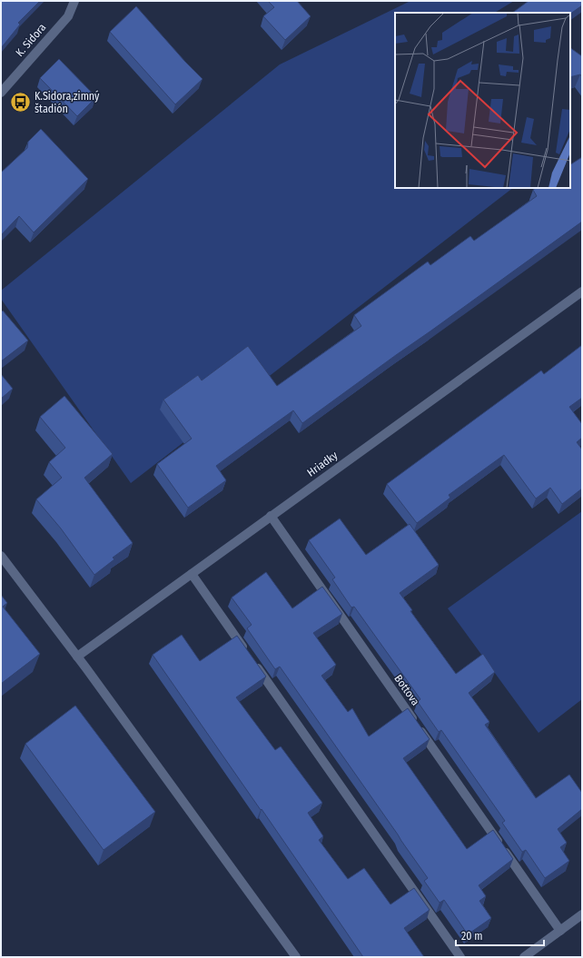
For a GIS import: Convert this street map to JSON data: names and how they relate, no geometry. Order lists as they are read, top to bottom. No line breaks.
{"streets":{"street":["K. Sidora","Hriadky","Bottova"]},"crossings":[["Hriadky","Bottova"]],"places":{"bus stop":["K.Sidora,zimný štadión"]},"scale_bar":"20 m"}
